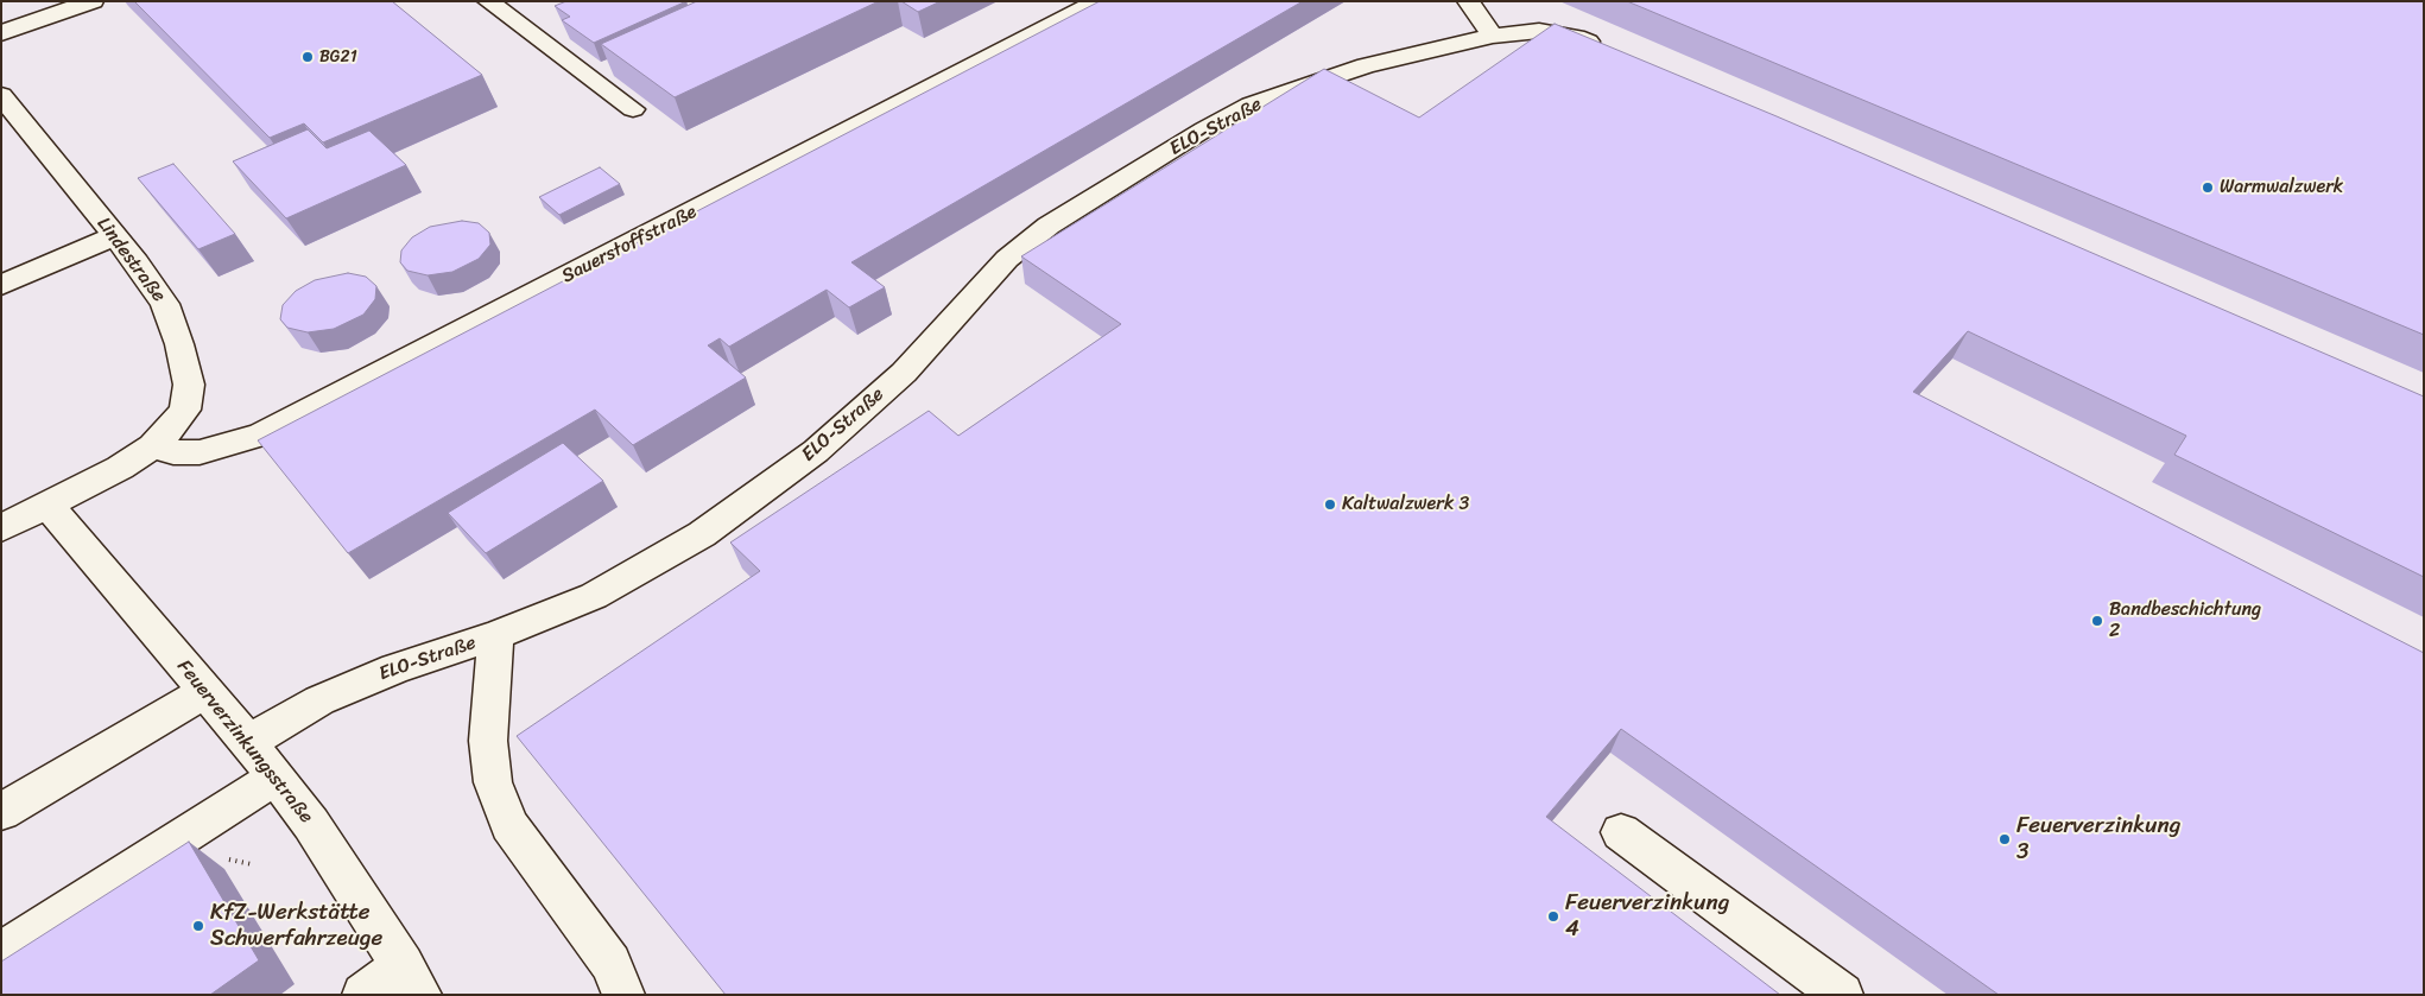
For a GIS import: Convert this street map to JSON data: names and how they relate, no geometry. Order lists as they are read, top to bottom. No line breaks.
{"streets":{"street":["ELO-Straße","Sauerstoffstraße","Lindestraße","Feuerverzinkungsstraße"]},"crossings":[["ELO-Straße","Feuerverzinkungsstraße"],["Sauerstoffstraße","Lindestraße"],["Lindestraße","Feuerverzinkungsstraße"]],"places":["BG21","Warmwalzwerk","Kaltwalzwerk 3","Bandbeschichtung 2","Feuerverzinkung 3","Feuerverzinkung 4","KfZ-Werkstätte Schwerfahrzeuge"]}
